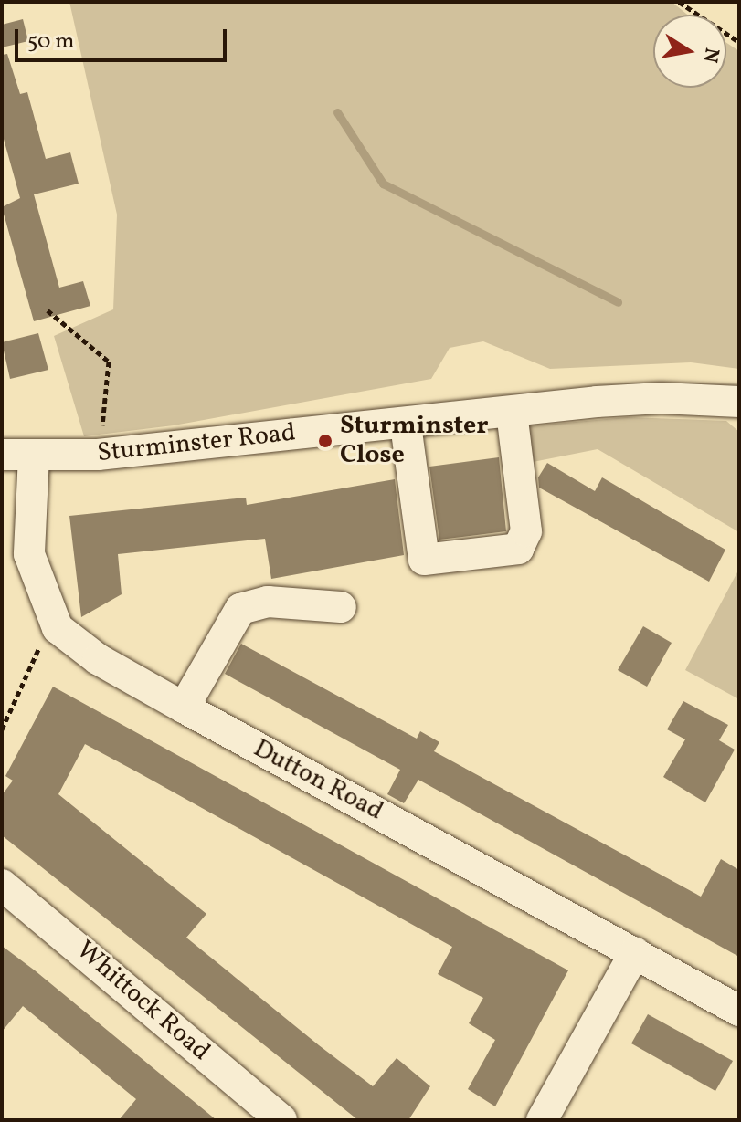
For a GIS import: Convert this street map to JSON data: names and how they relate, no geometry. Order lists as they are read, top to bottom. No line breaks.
{"streets":{"street":["Sturminster Road","Dutton Road","Whittock Road"]},"crossings":[["Sturminster Road","Dutton Road"]],"places":["Sturminster Close"],"scale_bar":"50 m","north":"right"}
